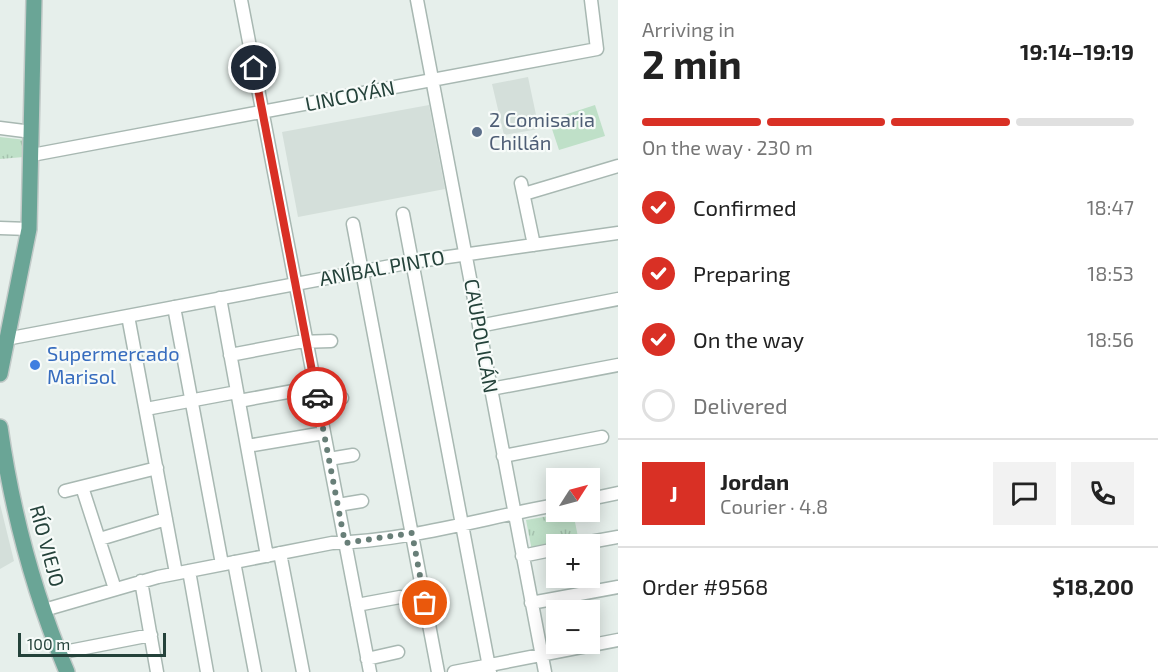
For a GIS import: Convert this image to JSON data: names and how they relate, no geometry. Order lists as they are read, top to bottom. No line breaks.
{"streets":{"main road":["RÍO VIEJO"],"street":["LINCOYÁN","ANÍBAL PINTO","CAUPOLICÁN"]},"crossings":[["LINCOYÁN","CAUPOLICÁN"],["ANÍBAL PINTO","CAUPOLICÁN"]],"places":["2 Comisaria Chillán","Supermercado Marisol"],"scale_bar":"100 m","north":"top right","page":{"heading":["2 min","Arriving in","19:14–19:19"],"panel":["Jordan","Courier · 4.8","Order #9568","$18,200"],"bar":"On the way · 230 m","list":[["Confirmed","18:47"],["Preparing","18:53"],["On the way","18:56"],"Delivered"],"round":"J","map_buttons":["+","−"],"scale":"100 m"}}
